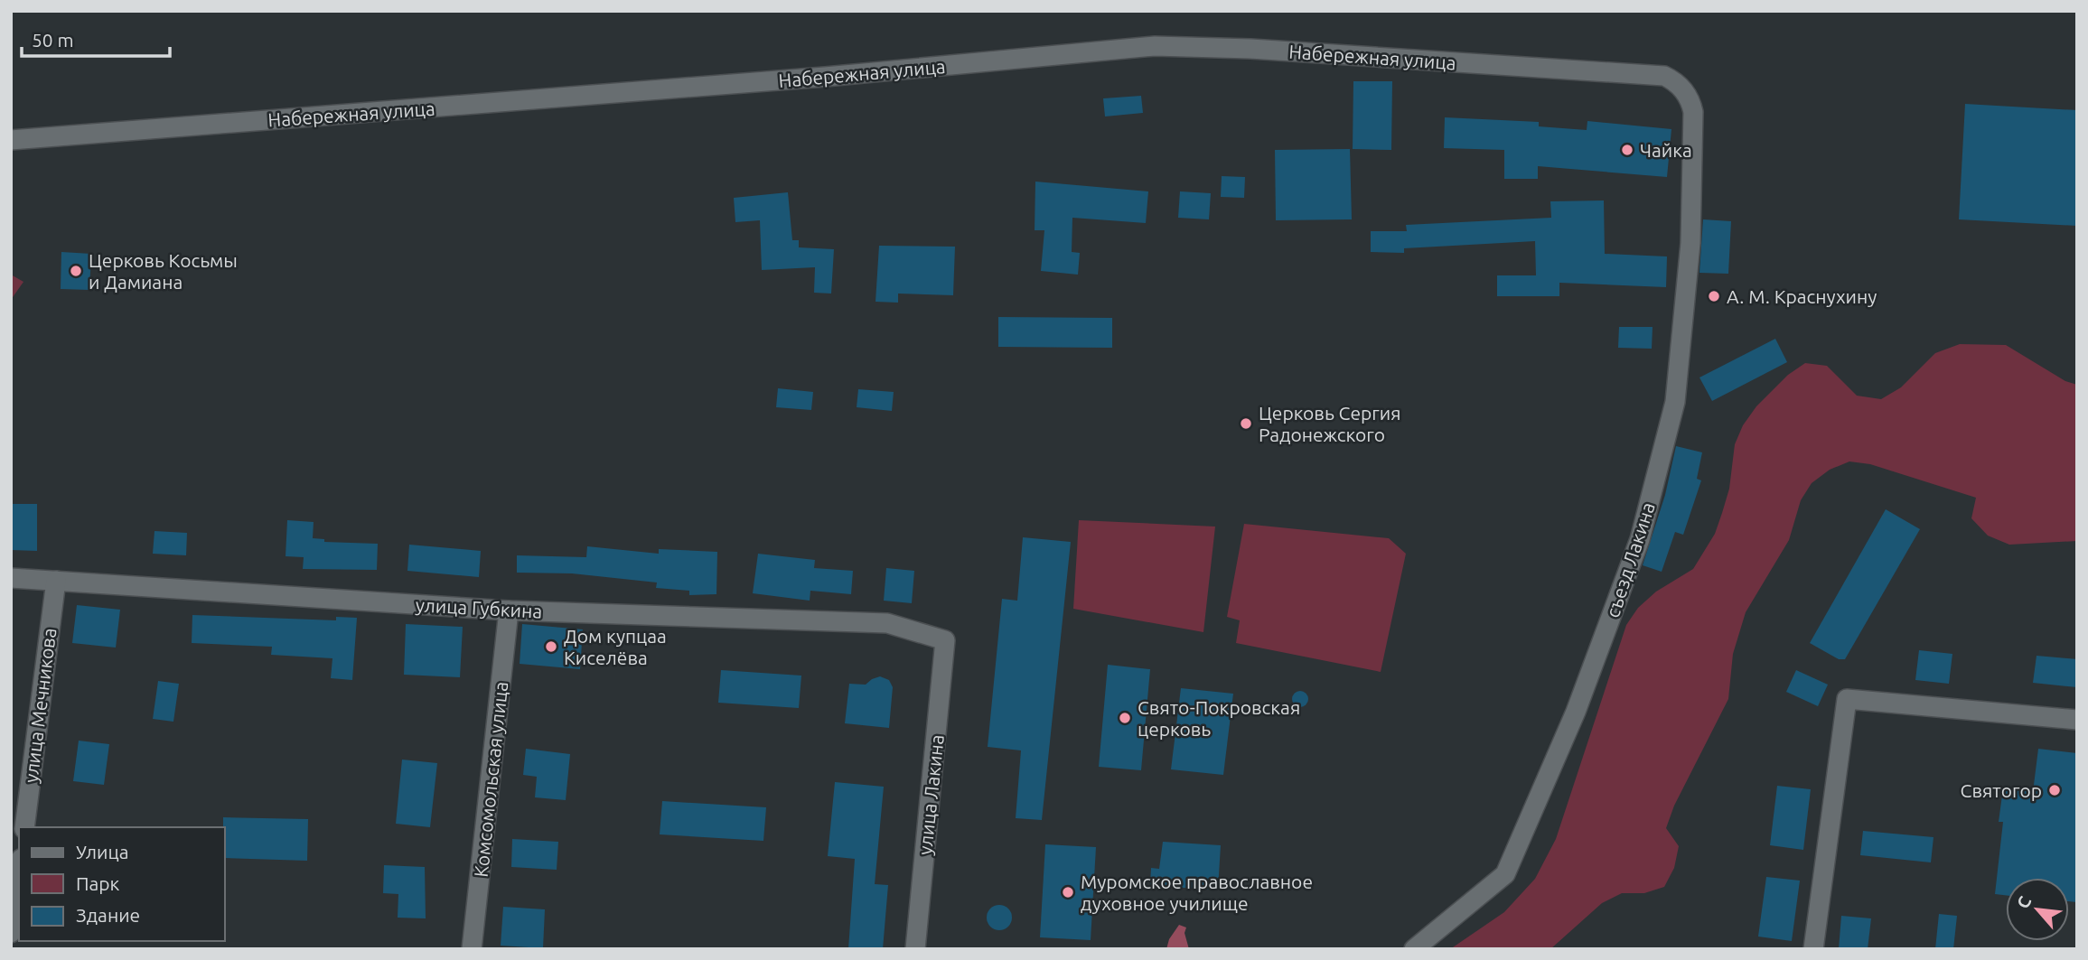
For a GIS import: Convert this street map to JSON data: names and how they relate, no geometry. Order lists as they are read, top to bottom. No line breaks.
{"streets":{"street":["Набережная улица","съезд Лакина","улица Губкина","улица Мечникова","Комсомольская улица","улица Лакина"]},"crossings":[["Набережная улица","съезд Лакина"],["улица Губкина","улица Мечникова"],["улица Губкина","Комсомольская улица"],["улица Губкина","улица Лакина"]],"places":["Чайка","Церковь Косьмы и Дамиана","А. М. Краснухину","Церковь Сергия Радонежского","Дом купцаа Киселёва","Свято-Покровская церковь","Святогор","Муромское православное духовное училище"],"legend":["Улица","Парк","Здание"],"scale_bar":"50 m","north":"top left"}
